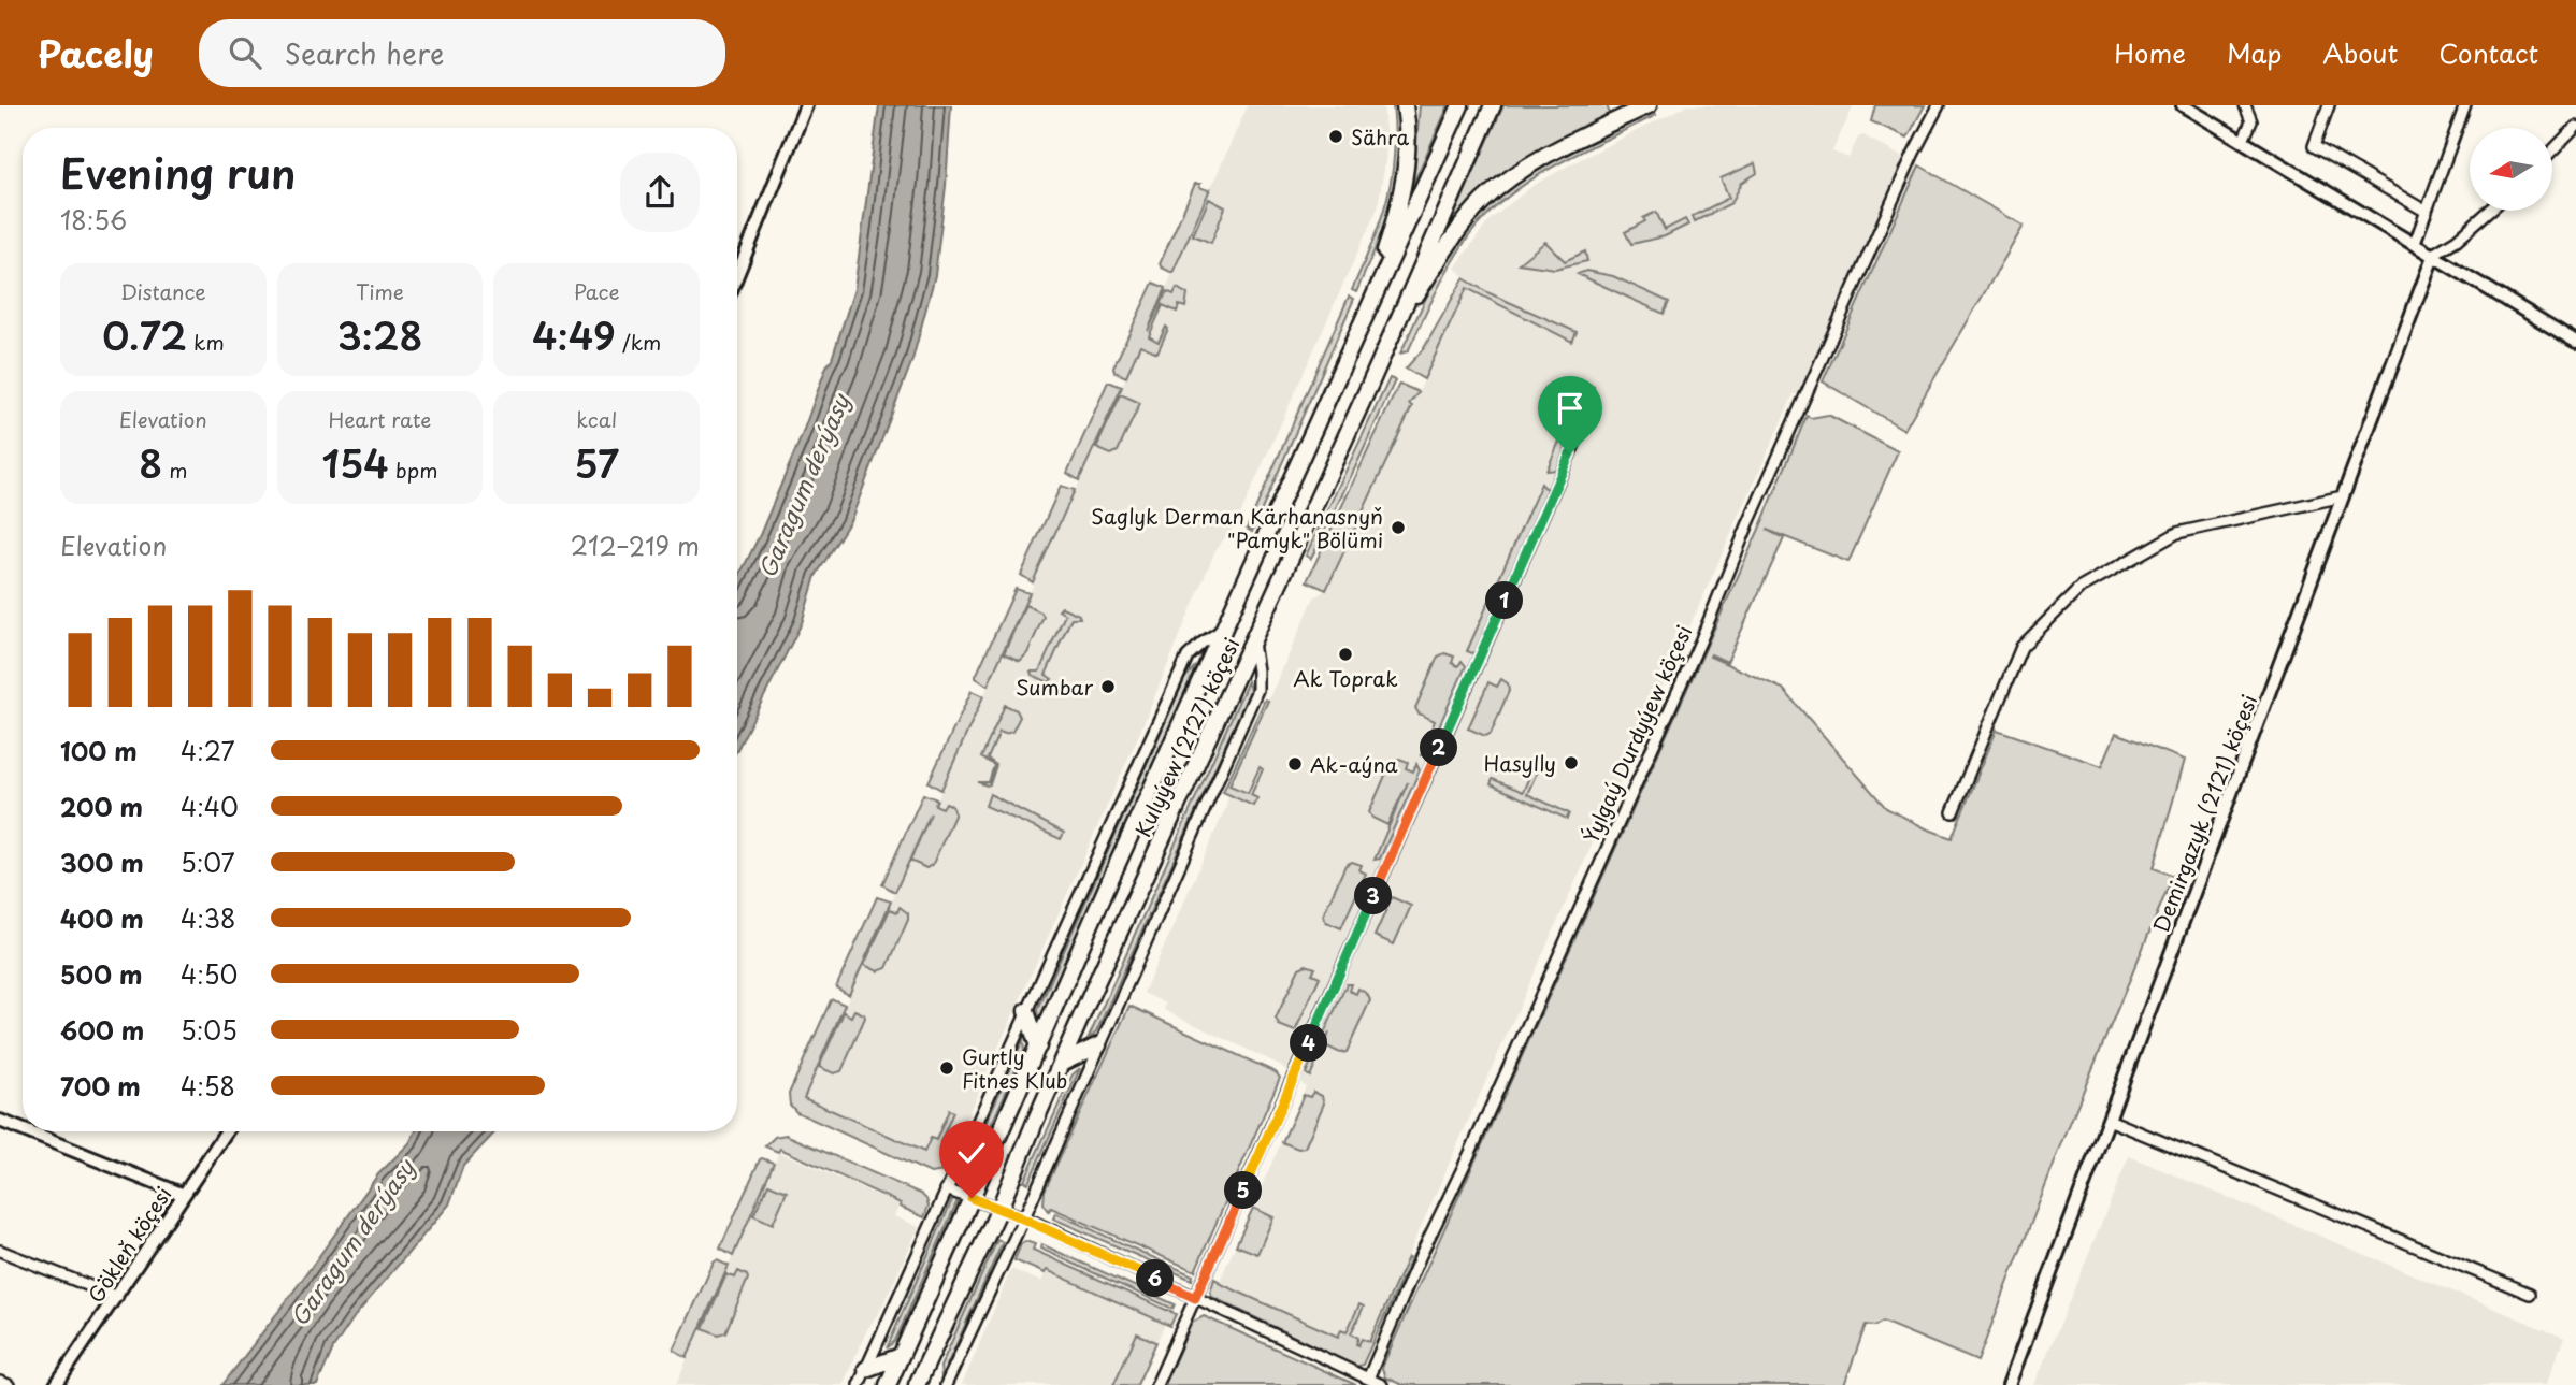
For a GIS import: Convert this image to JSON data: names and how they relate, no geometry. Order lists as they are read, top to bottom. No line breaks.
{"streets":{"highway":["Kulyýew (2127) köçesi"],"street":["Ýylgaý Durdyýew köçesi","Demirgazyk (2121) köçesi","Gökleň köçesi"]},"water":["Garagum derýasy"],"places":["Sähra","Saglyk Derman Kärhanasnyň \"Pamyk\" Bölümi","Ak Toprak","Sumbar","Hasylly","Ak-aýna","Gurtly Fitnes Klub"],"north":"left","page":{"header":"Pacely","search":"Search here","nav":["Home","Map","About","Contact"],"heading":["Evening run","18:56"],"stats":[["Distance","0.72 km"],["Time","3:28"],["Pace","4:49 /km"],["Elevation","8 m"],["Heart rate","154 bpm"],["kcal","57"]],"chart":["Elevation","212–219 m"],"pins":["1","2","3","4","5","6"],"list":[{"name":"100 m","note":"4:27"},{"name":"200 m","note":"4:40"},{"name":"300 m","note":"5:07"},{"name":"400 m","note":"4:38"},{"name":"500 m","note":"4:50"},{"name":"600 m","note":"5:05"},{"name":"700 m","note":"4:58"}]}}
